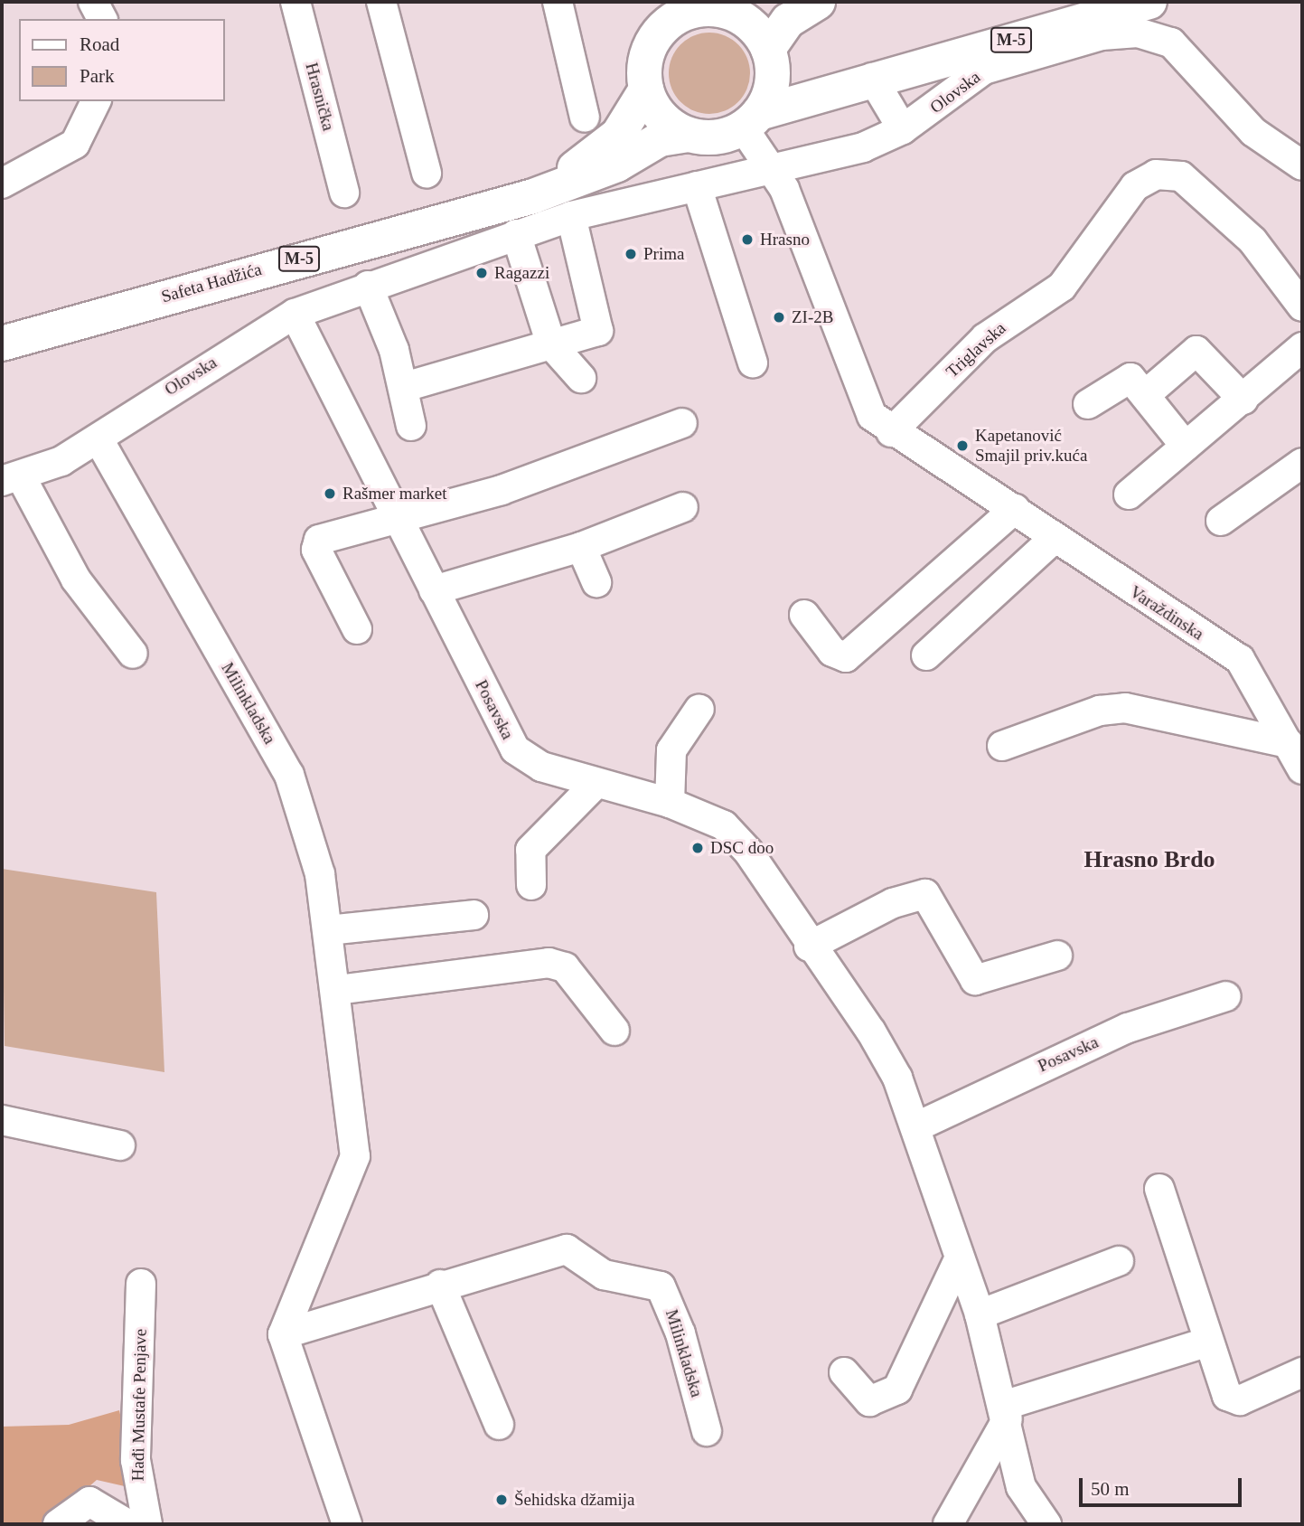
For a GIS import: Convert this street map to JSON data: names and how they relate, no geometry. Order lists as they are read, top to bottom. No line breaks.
{"streets":{"main road":["M-5","Safeta Hadžića"],"street":["Olovska","Hrasnička","Triglavska","Varaždinska","Milinkladska","Posavska","Hađi Mustafe Penjave"]},"crossings":[["M-5","Safeta Hadžića"],["Olovska","Milinkladska"],["Olovska","Posavska"],["Triglavska","Varaždinska"]],"districts":["Hrasno Brdo"],"places":["Hrasno","Prima","Ragazzi","ZI-2B","Kapetanović Smajil priv.kuća","Rašmer market","DSC doo","Šehidska džamija"],"legend":["Road","Park"],"scale_bar":"50 m"}
